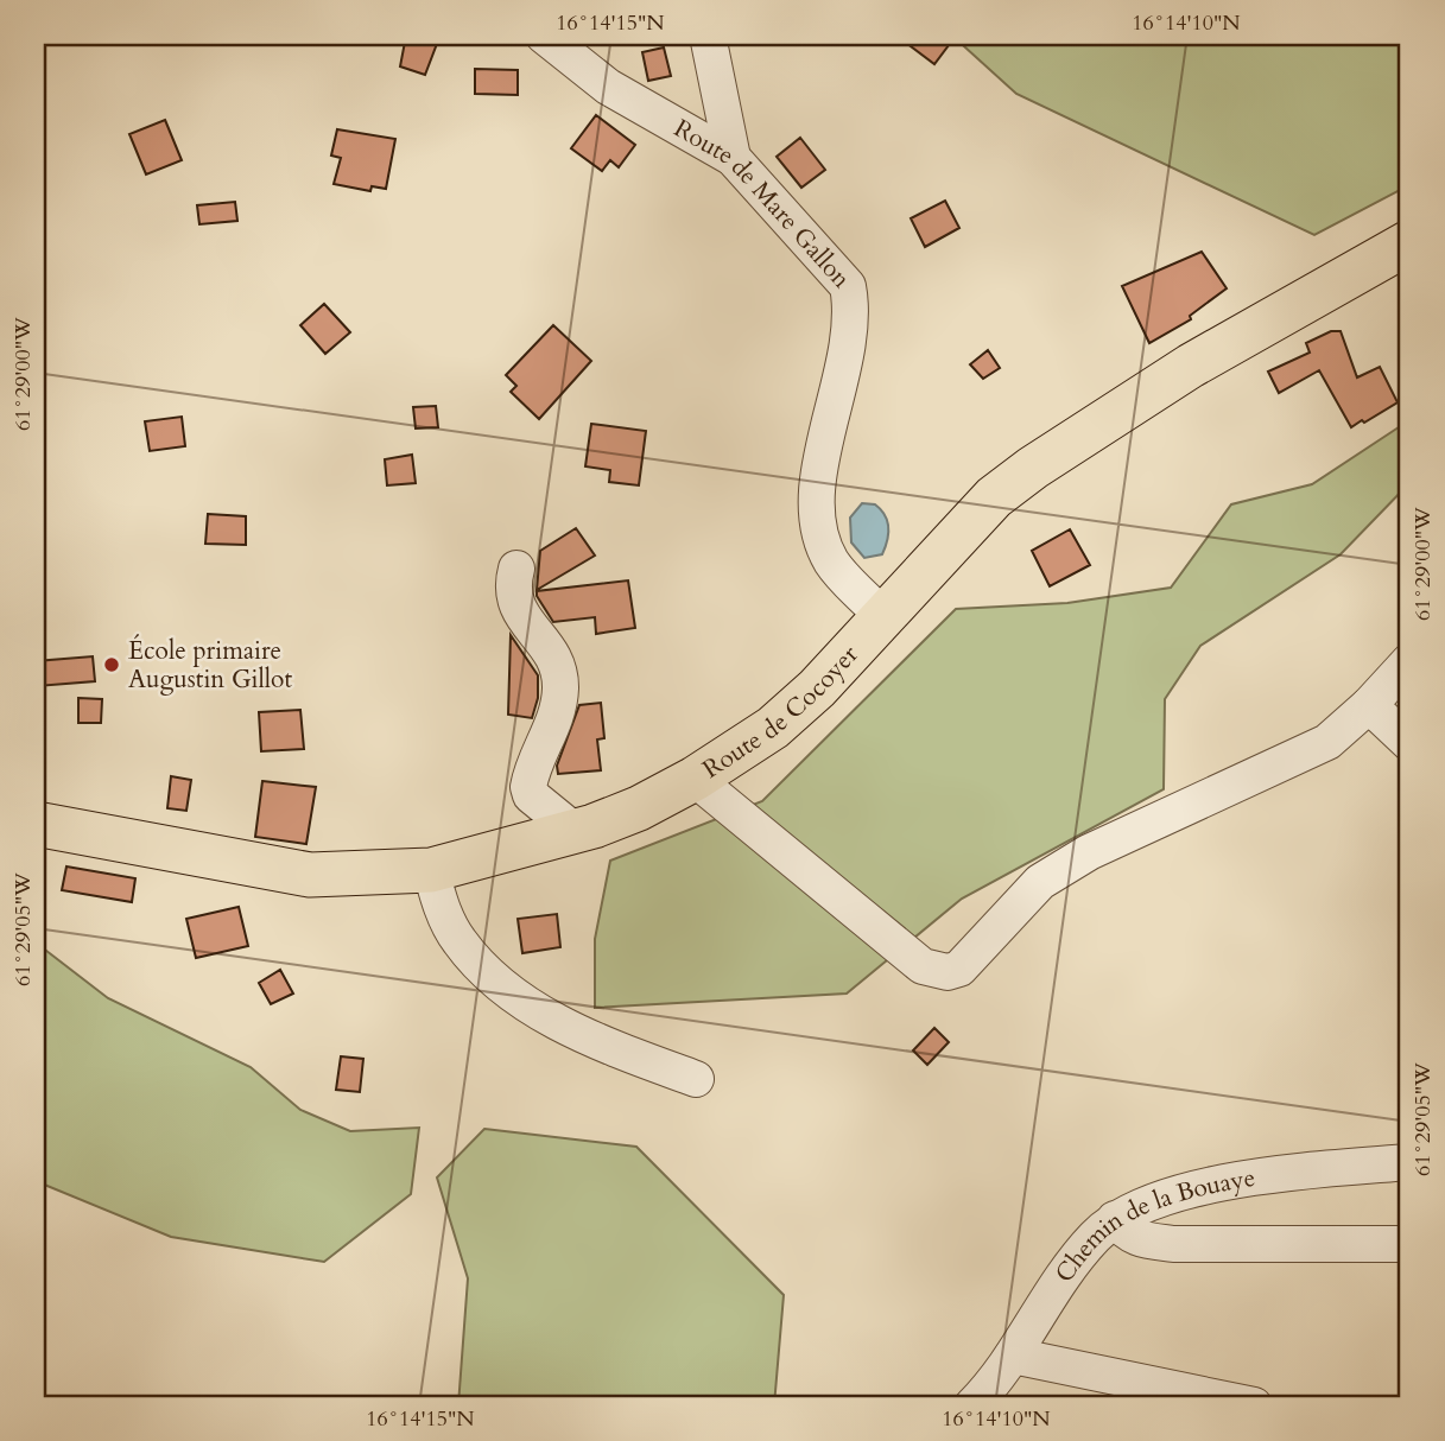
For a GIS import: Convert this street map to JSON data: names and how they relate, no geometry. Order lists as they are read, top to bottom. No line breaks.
{"streets":{"main road":["Route de Cocoyer"],"street":["Route de Mare Gallon","Chemin de la Bouaye"]},"crossings":[["Route de Mare Gallon","Route de Cocoyer"]],"places":["École primaire Augustin Gillot"],"coordinates":["16°14'15\"N","16°14'10\"N","61°29'00\"W","61°29'05\"W"]}
